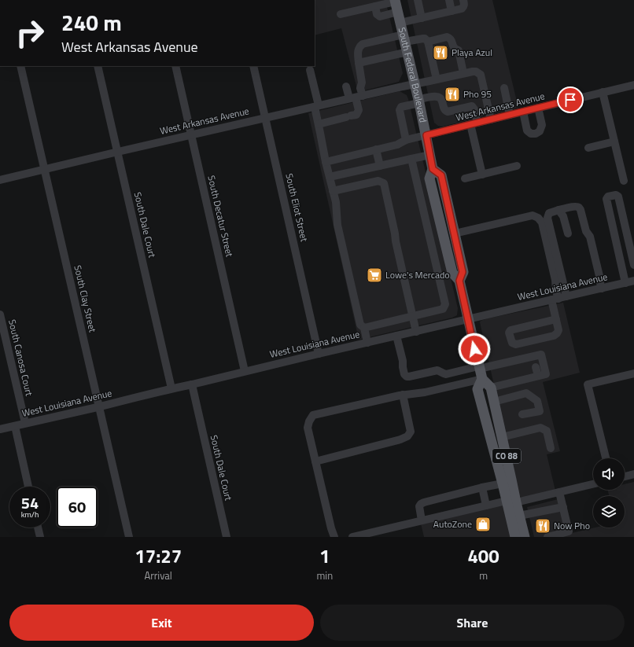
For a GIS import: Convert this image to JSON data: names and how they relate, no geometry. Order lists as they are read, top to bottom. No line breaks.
{"streets":{"main road":["South Federal Boulevard","CO 88"],"street":["West Arkansas Avenue","South Eliot Street","South Decatur Street","South Dale Court","West Louisiana Avenue","South Clay Street","South Canosa Court"]},"crossings":[["South Federal Boulevard","West Arkansas Avenue"],["South Federal Boulevard","West Louisiana Avenue"],["West Arkansas Avenue","South Eliot Street"],["West Arkansas Avenue","South Decatur Street"],["West Arkansas Avenue","South Dale Court"],["West Arkansas Avenue","South Clay Street"],["South Eliot Street","West Louisiana Avenue"],["South Decatur Street","West Louisiana Avenue"],["South Dale Court","West Louisiana Avenue"],["West Louisiana Avenue","South Clay Street"],["West Louisiana Avenue","South Canosa Court"]],"places":{"restaurant":["Playa Azul","Pho 95","Now Pho"],"supermarket":["Lowe's Mercado"],"shop":["AutoZone"]},"page":{"turn":["240 m","West Arkansas Avenue"],"speed":"54 km/h","limit":"60","eta":["17:27","Arrival","1","min","400","m"],"buttons":["Exit","Share"]}}
